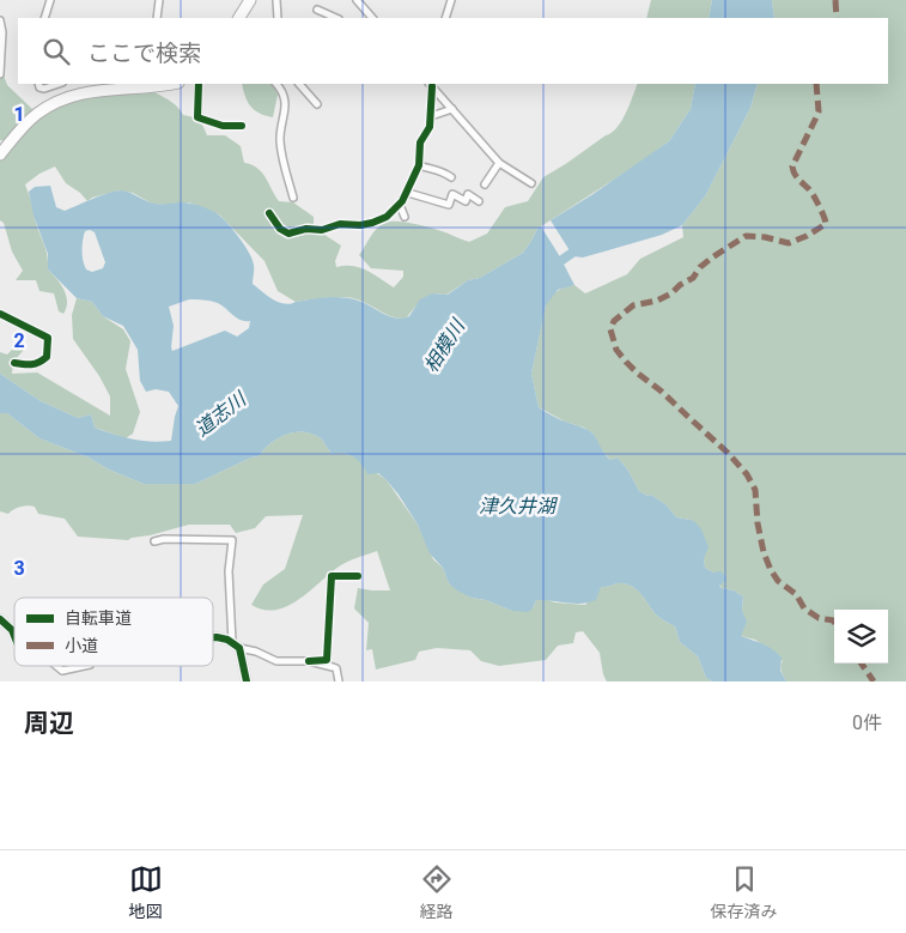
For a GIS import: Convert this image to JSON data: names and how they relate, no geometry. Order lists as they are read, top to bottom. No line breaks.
{"water":["相模川","道志川","津久井湖"],"legend":["自転車道","小道"],"page":{"search":"ここで検索","heading":["周辺","0件"],"nav":["地図","経路","保存済み"]},"grid":{"rows":["1","2","3"]}}
